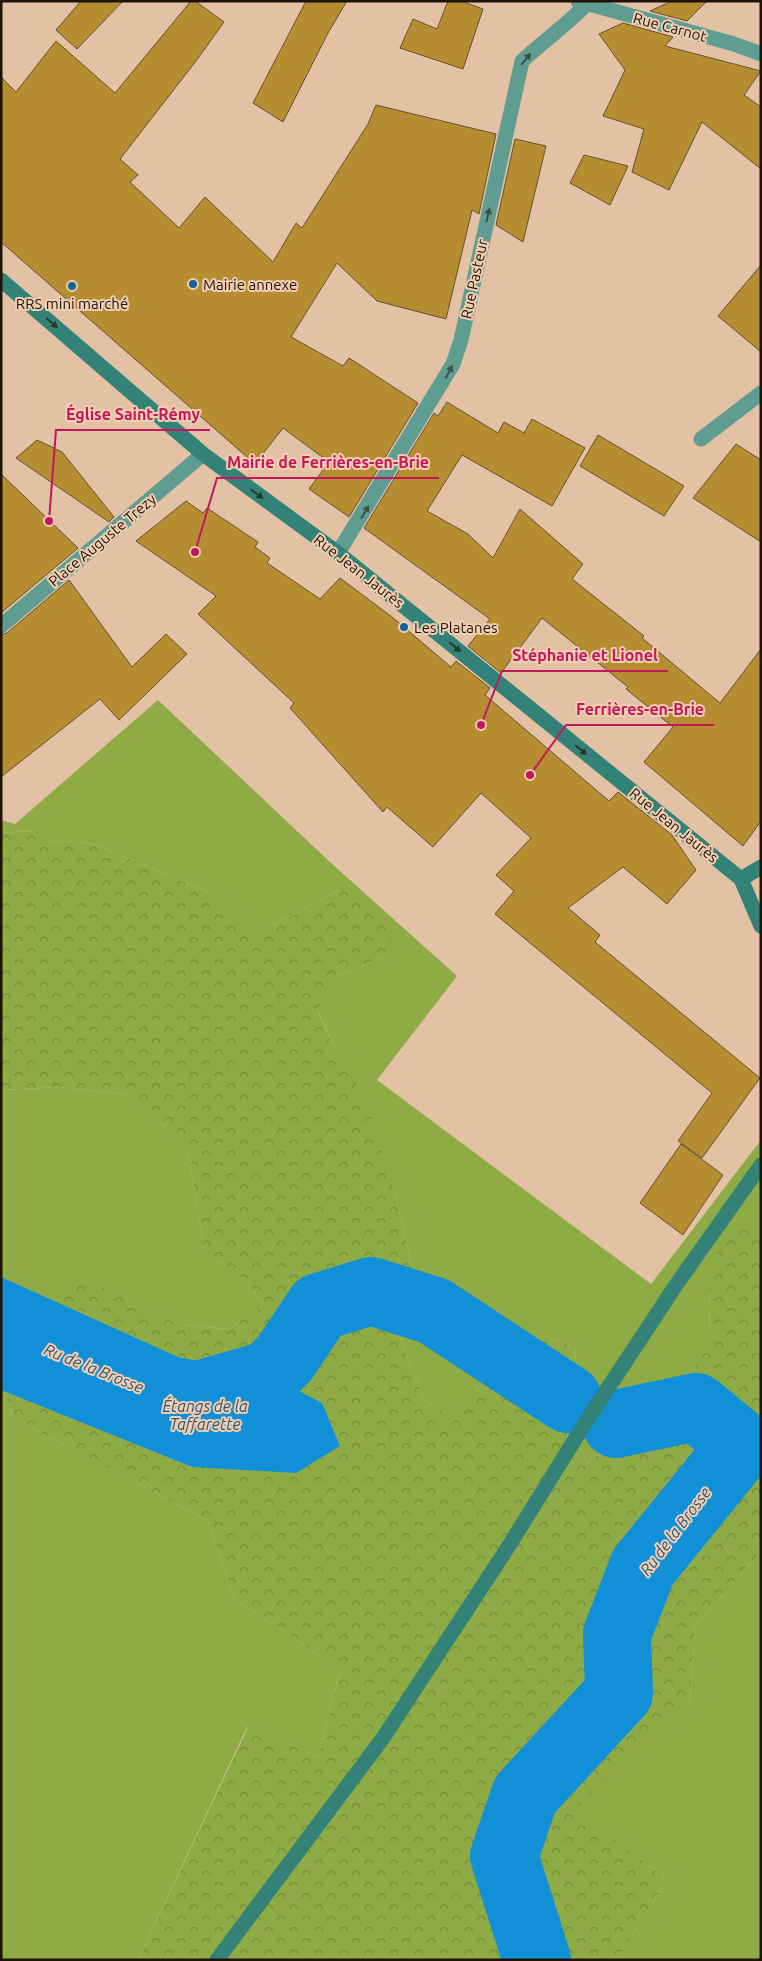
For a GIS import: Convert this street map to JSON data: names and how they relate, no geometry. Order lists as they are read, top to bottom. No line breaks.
{"streets":{"main road":["Rue Jean Jaurès"],"street":["Rue Carnot","Rue Pasteur","Place Auguste Trezy"]},"crossings":[["Rue Carnot","Rue Pasteur"],["Rue Pasteur","Rue Jean Jaurès"],["Place Auguste Trezy","Rue Jean Jaurès"]],"one_way":["Rue Pasteur","Rue Jean Jaurès"],"water":["Ru de la Brosse","Étangs de la Taffarette"],"places":["Mairie annexe","RRS mini marché","Église Saint-Rémy","Mairie de Ferrières-en-Brie","Les Platanes","Stéphanie et Lionel","Ferrières-en-Brie"]}
